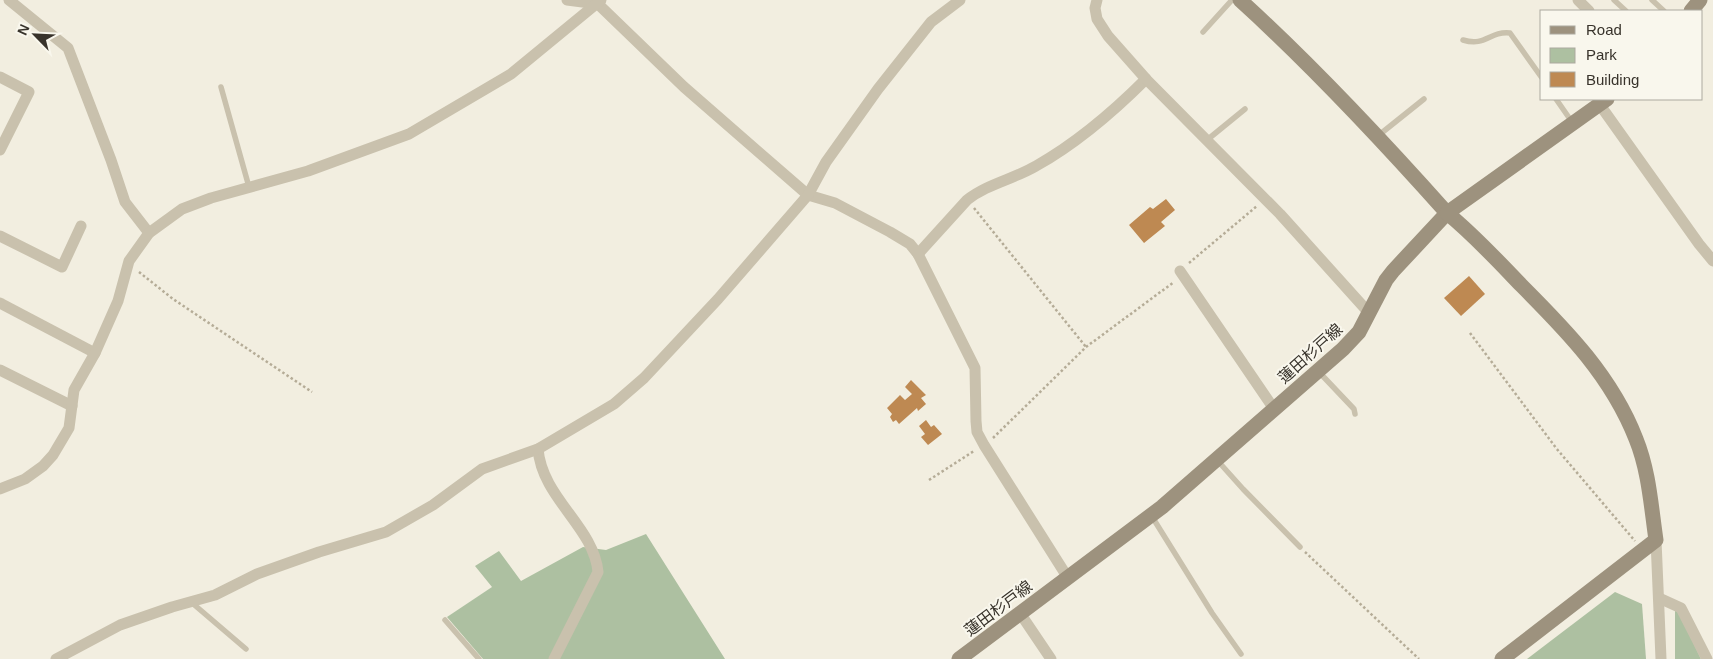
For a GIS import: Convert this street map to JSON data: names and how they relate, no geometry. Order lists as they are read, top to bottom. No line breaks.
{"streets":{"main road":["蓮田杉戸線"]},"legend":["Road","Park","Building"],"north":"top left"}
